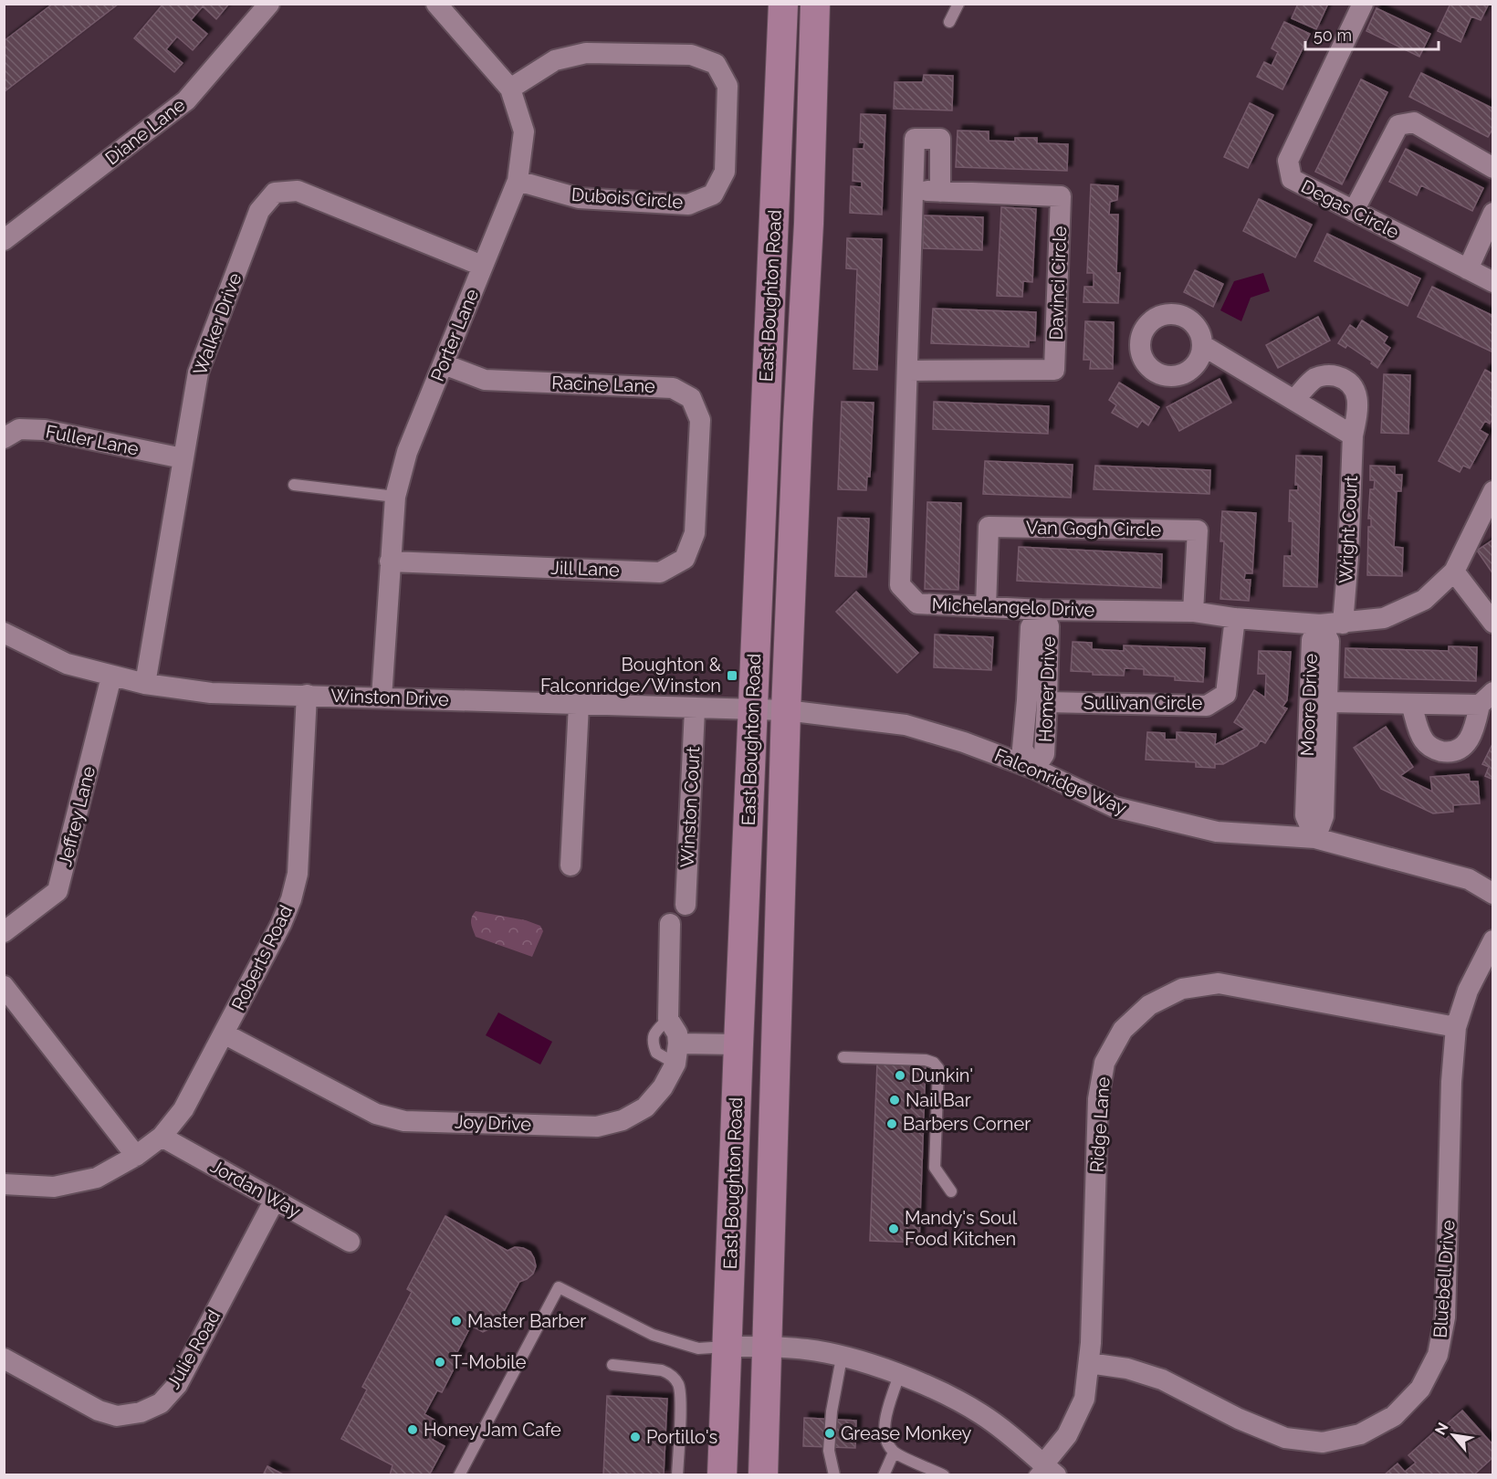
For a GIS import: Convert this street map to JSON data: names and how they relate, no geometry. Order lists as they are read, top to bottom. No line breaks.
{"streets":{"main road":["East Boughton Road"],"street":["Diane Lane","Dubois Circle","Degas Circle","Davinci Circle","Walker Drive","Porter Lane","Racine Lane","Fuller Lane","Van Gogh Circle","Wright Court","Jill Lane","Michelangelo Drive","Homer Drive","Winston Drive","Sullivan Circle","Moore Drive","Falconridge Way","Winston Court","Jeffrey Lane","Roberts Road","Joy Drive","Ridge Lane","Jordan Way","Bluebell Drive","Julie Road"]},"crossings":[["Dubois Circle","Porter Lane"],["Davinci Circle","Michelangelo Drive"],["East Boughton Road","Winston Drive"],["East Boughton Road","Falconridge Way"],["Walker Drive","Porter Lane"],["Walker Drive","Fuller Lane"],["Walker Drive","Winston Drive"],["Porter Lane","Racine Lane"],["Porter Lane","Jill Lane"],["Porter Lane","Winston Drive"],["Racine Lane","Jill Lane"],["Van Gogh Circle","Michelangelo Drive"],["Wright Court","Michelangelo Drive"],["Michelangelo Drive","Homer Drive"],["Michelangelo Drive","Sullivan Circle"],["Michelangelo Drive","Moore Drive"],["Homer Drive","Sullivan Circle"],["Homer Drive","Falconridge Way"],["Winston Drive","Falconridge Way"],["Winston Drive","Winston Court"],["Winston Drive","Jeffrey Lane"],["Winston Drive","Roberts Road"],["Moore Drive","Falconridge Way"],["Roberts Road","Joy Drive"],["Roberts Road","Jordan Way"],["Ridge Lane","Bluebell Drive"],["Jordan Way","Julie Road"]],"places":{"transit":["Boughton & Falconridge/Winston"],"other":["Dunkin'","Nail Bar","Barbers Corner","Mandy's Soul Food Kitchen","Master Barber","T-Mobile","Honey Jam Cafe","Grease Monkey","Portillo's"]},"scale_bar":"50 m","north":"top left"}
